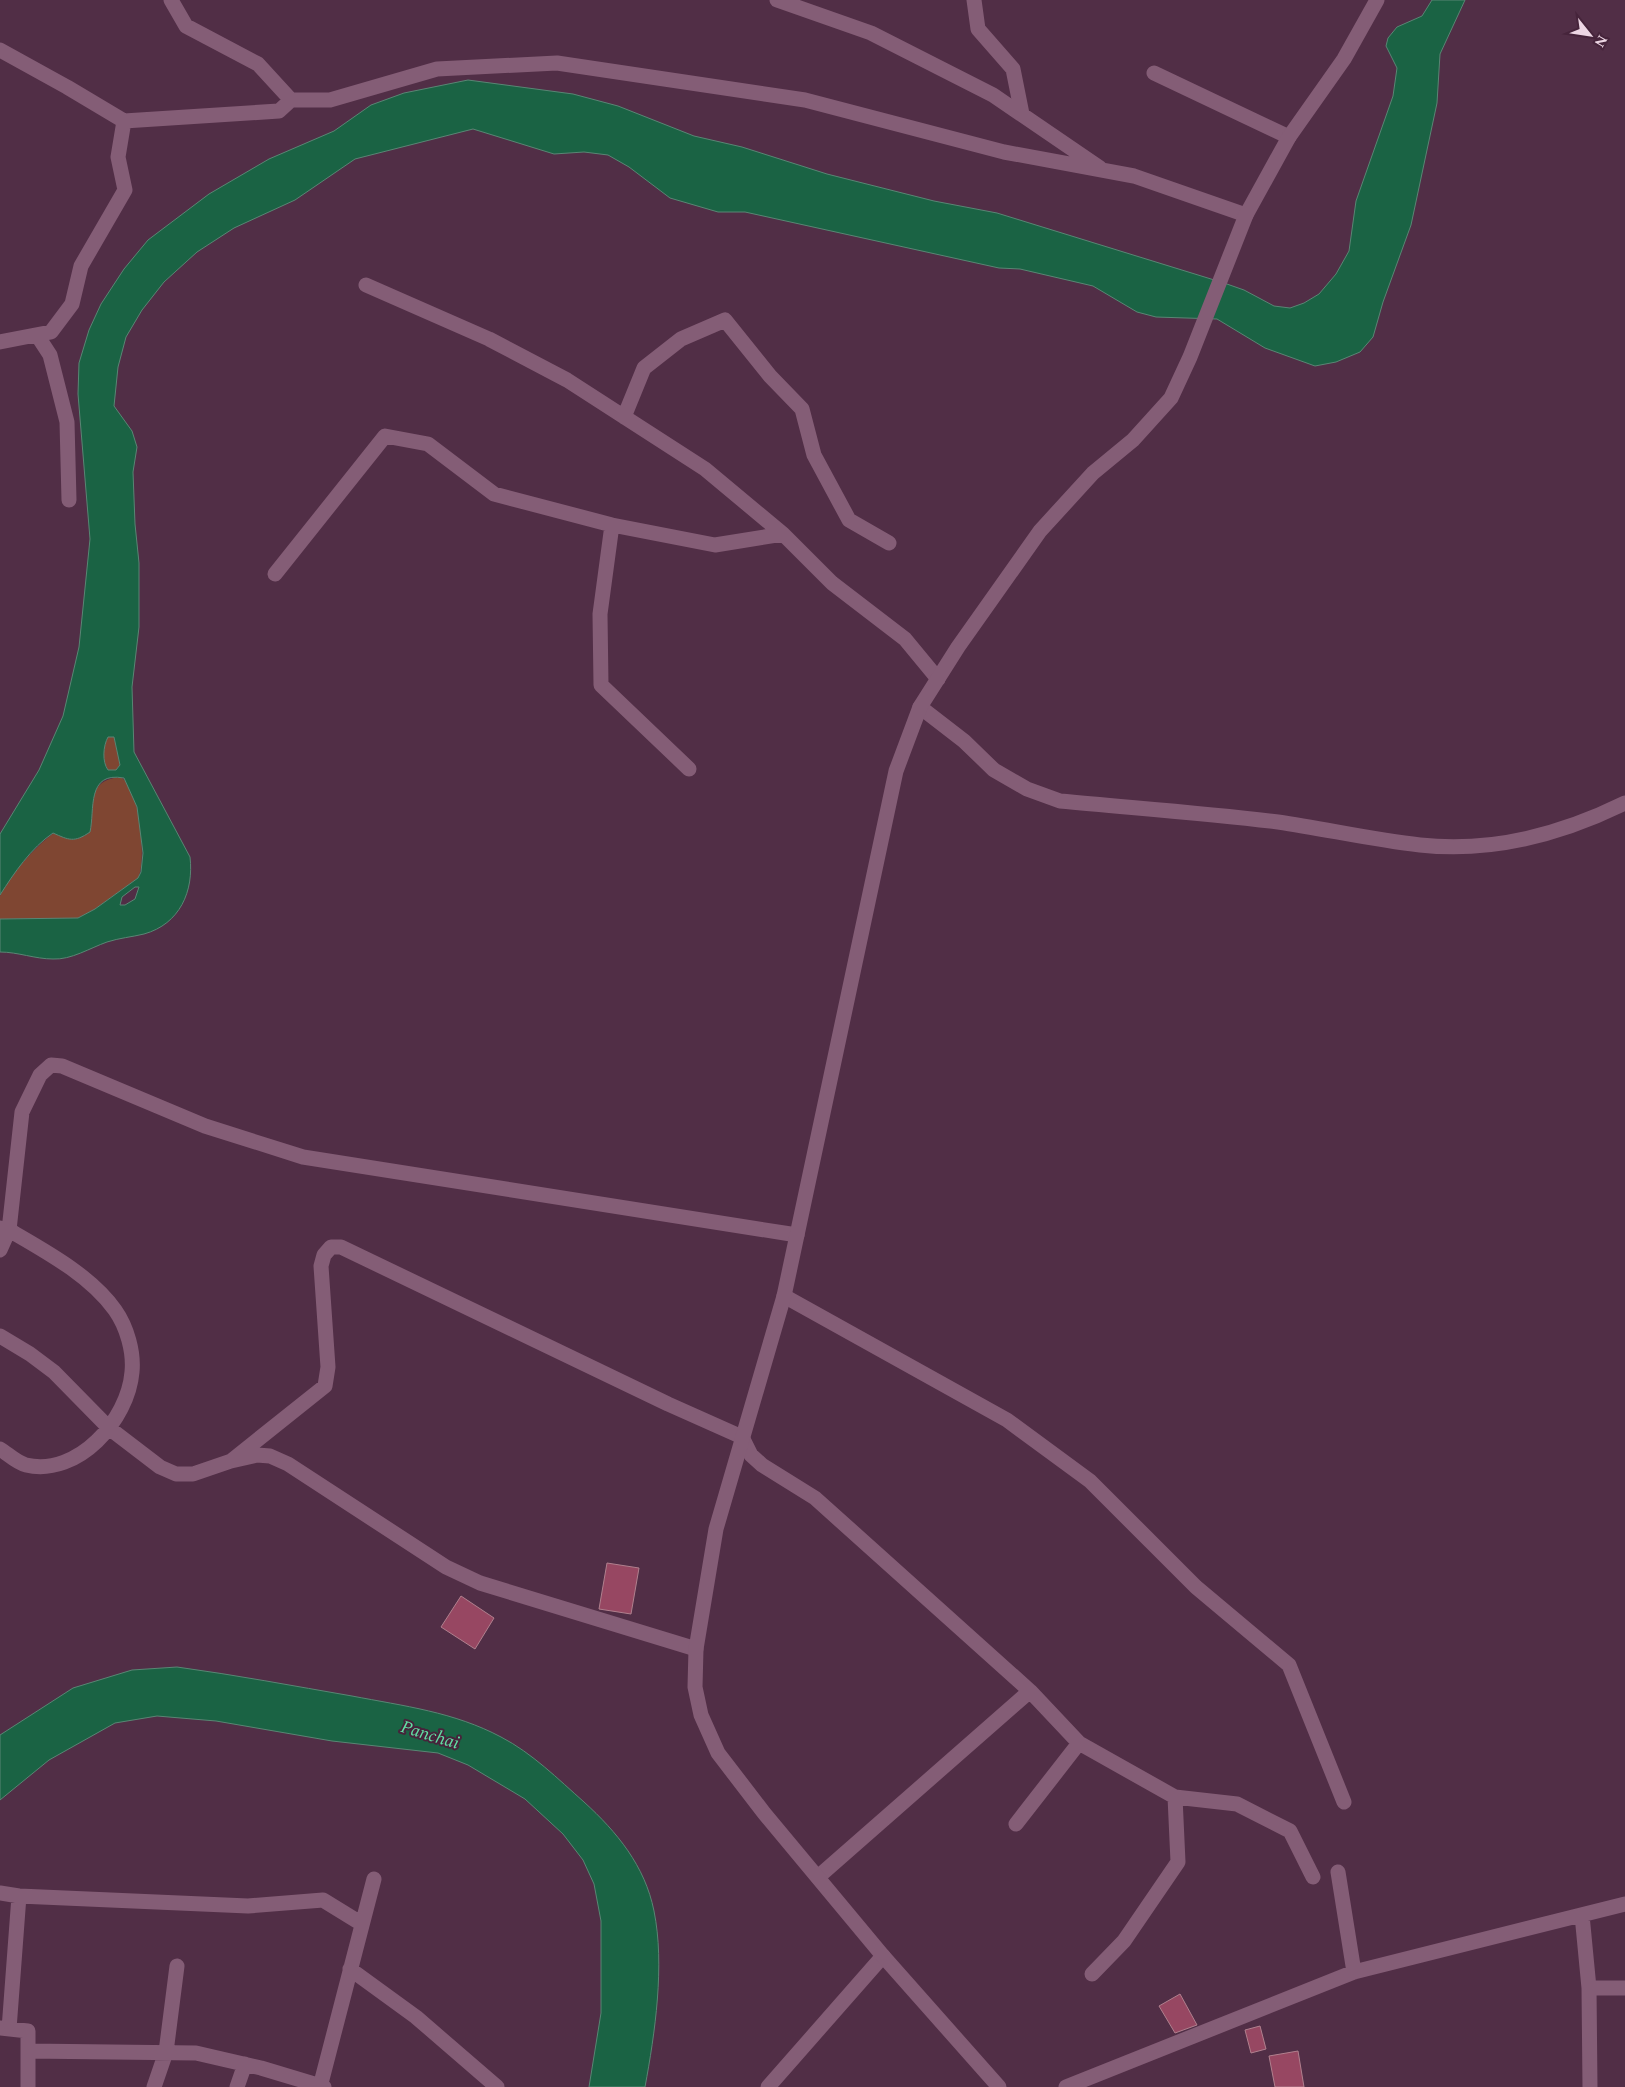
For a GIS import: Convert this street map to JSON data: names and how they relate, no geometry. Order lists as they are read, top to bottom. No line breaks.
{"water":["Panchai"],"north":"bottom right"}
